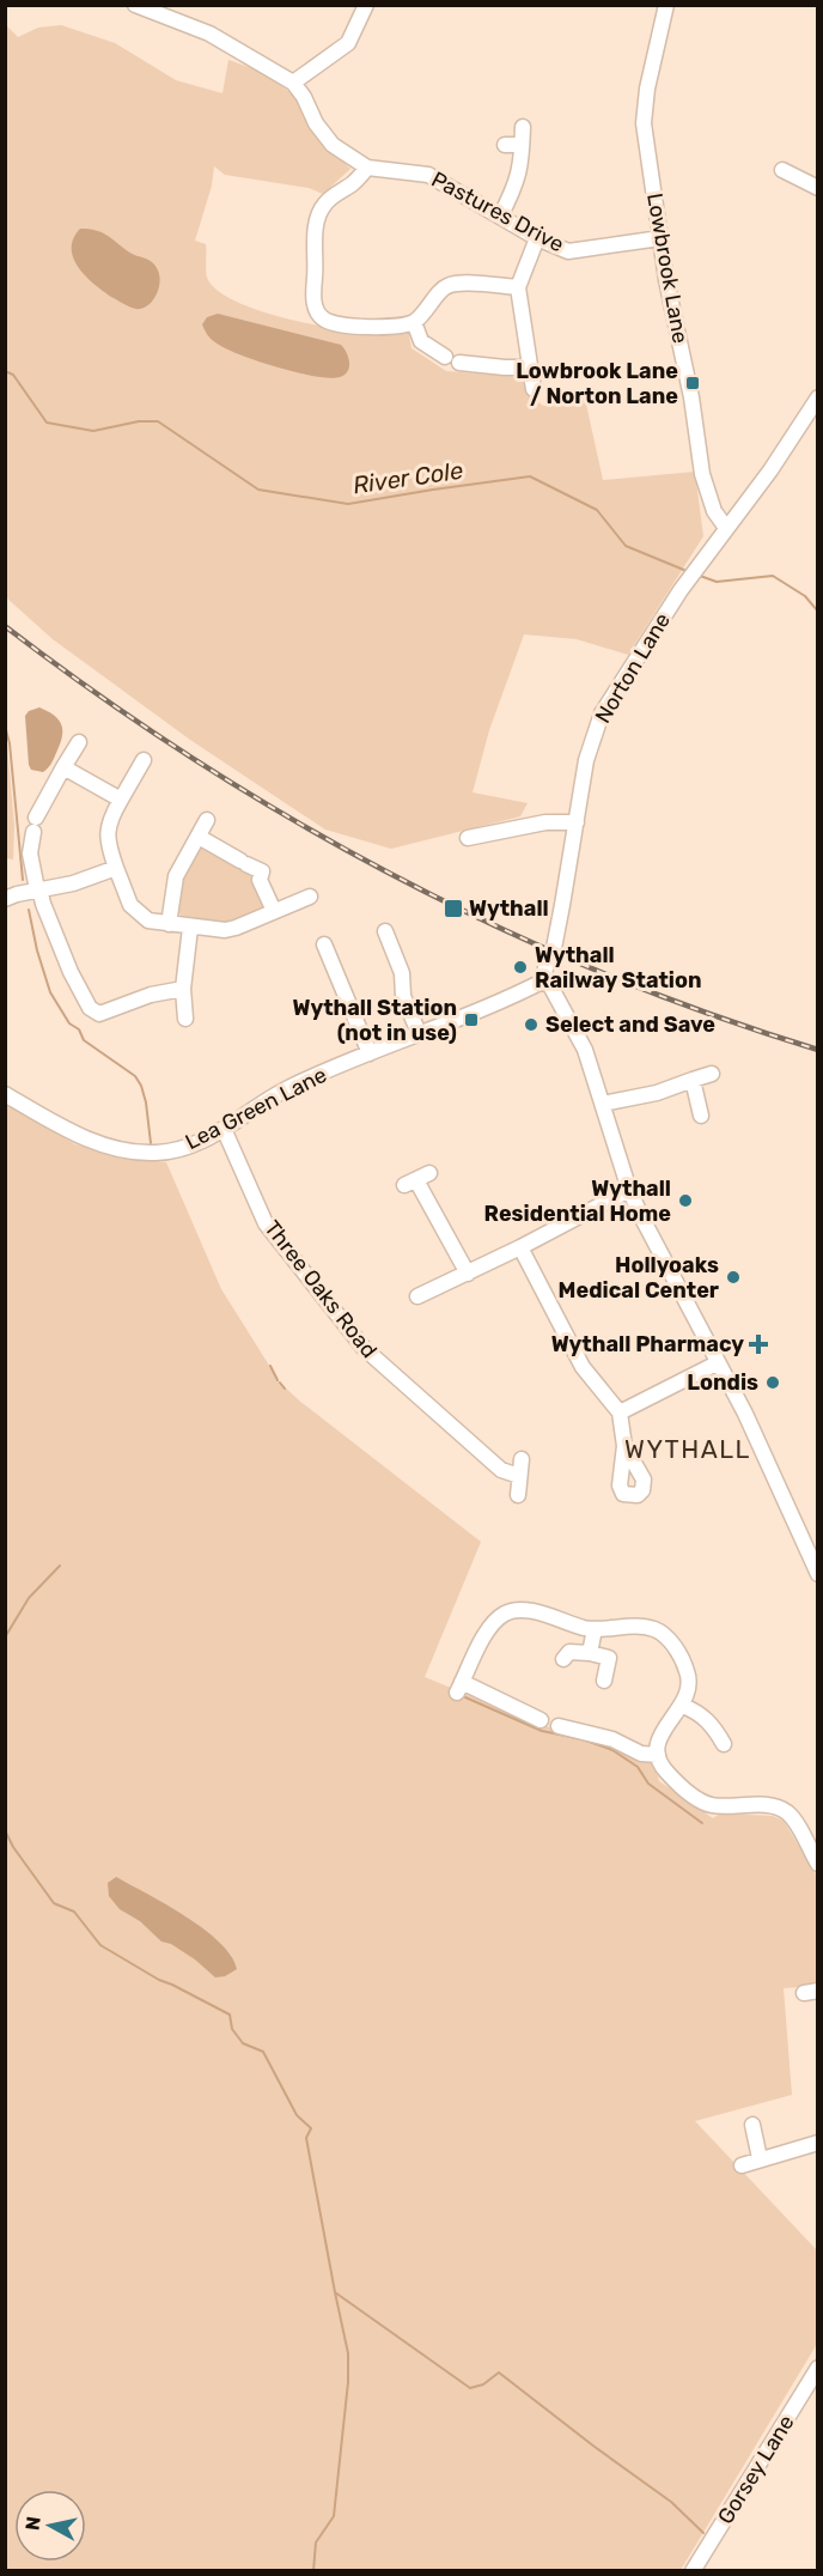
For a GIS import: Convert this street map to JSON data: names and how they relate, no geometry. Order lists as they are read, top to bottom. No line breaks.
{"streets":{"street":["Pastures Drive","Lowbrook Lane","Norton Lane","Lea Green Lane","Three Oaks Road","Gorsey Lane"]},"crossings":[["Pastures Drive","Lowbrook Lane"],["Lowbrook Lane","Norton Lane"],["Norton Lane","Lea Green Lane"],["Lea Green Lane","Three Oaks Road"]],"districts":["WYTHALL"],"water":["River Cole"],"places":{"transit":["Lowbrook Lane / Norton Lane","Wythall","Wythall Station (not in use)"],"other":["Wythall Railway Station","Select and Save","Wythall Residential Home","Hollyoaks Medical Center","Londis"],"health":["Wythall Pharmacy"]},"north":"left"}
